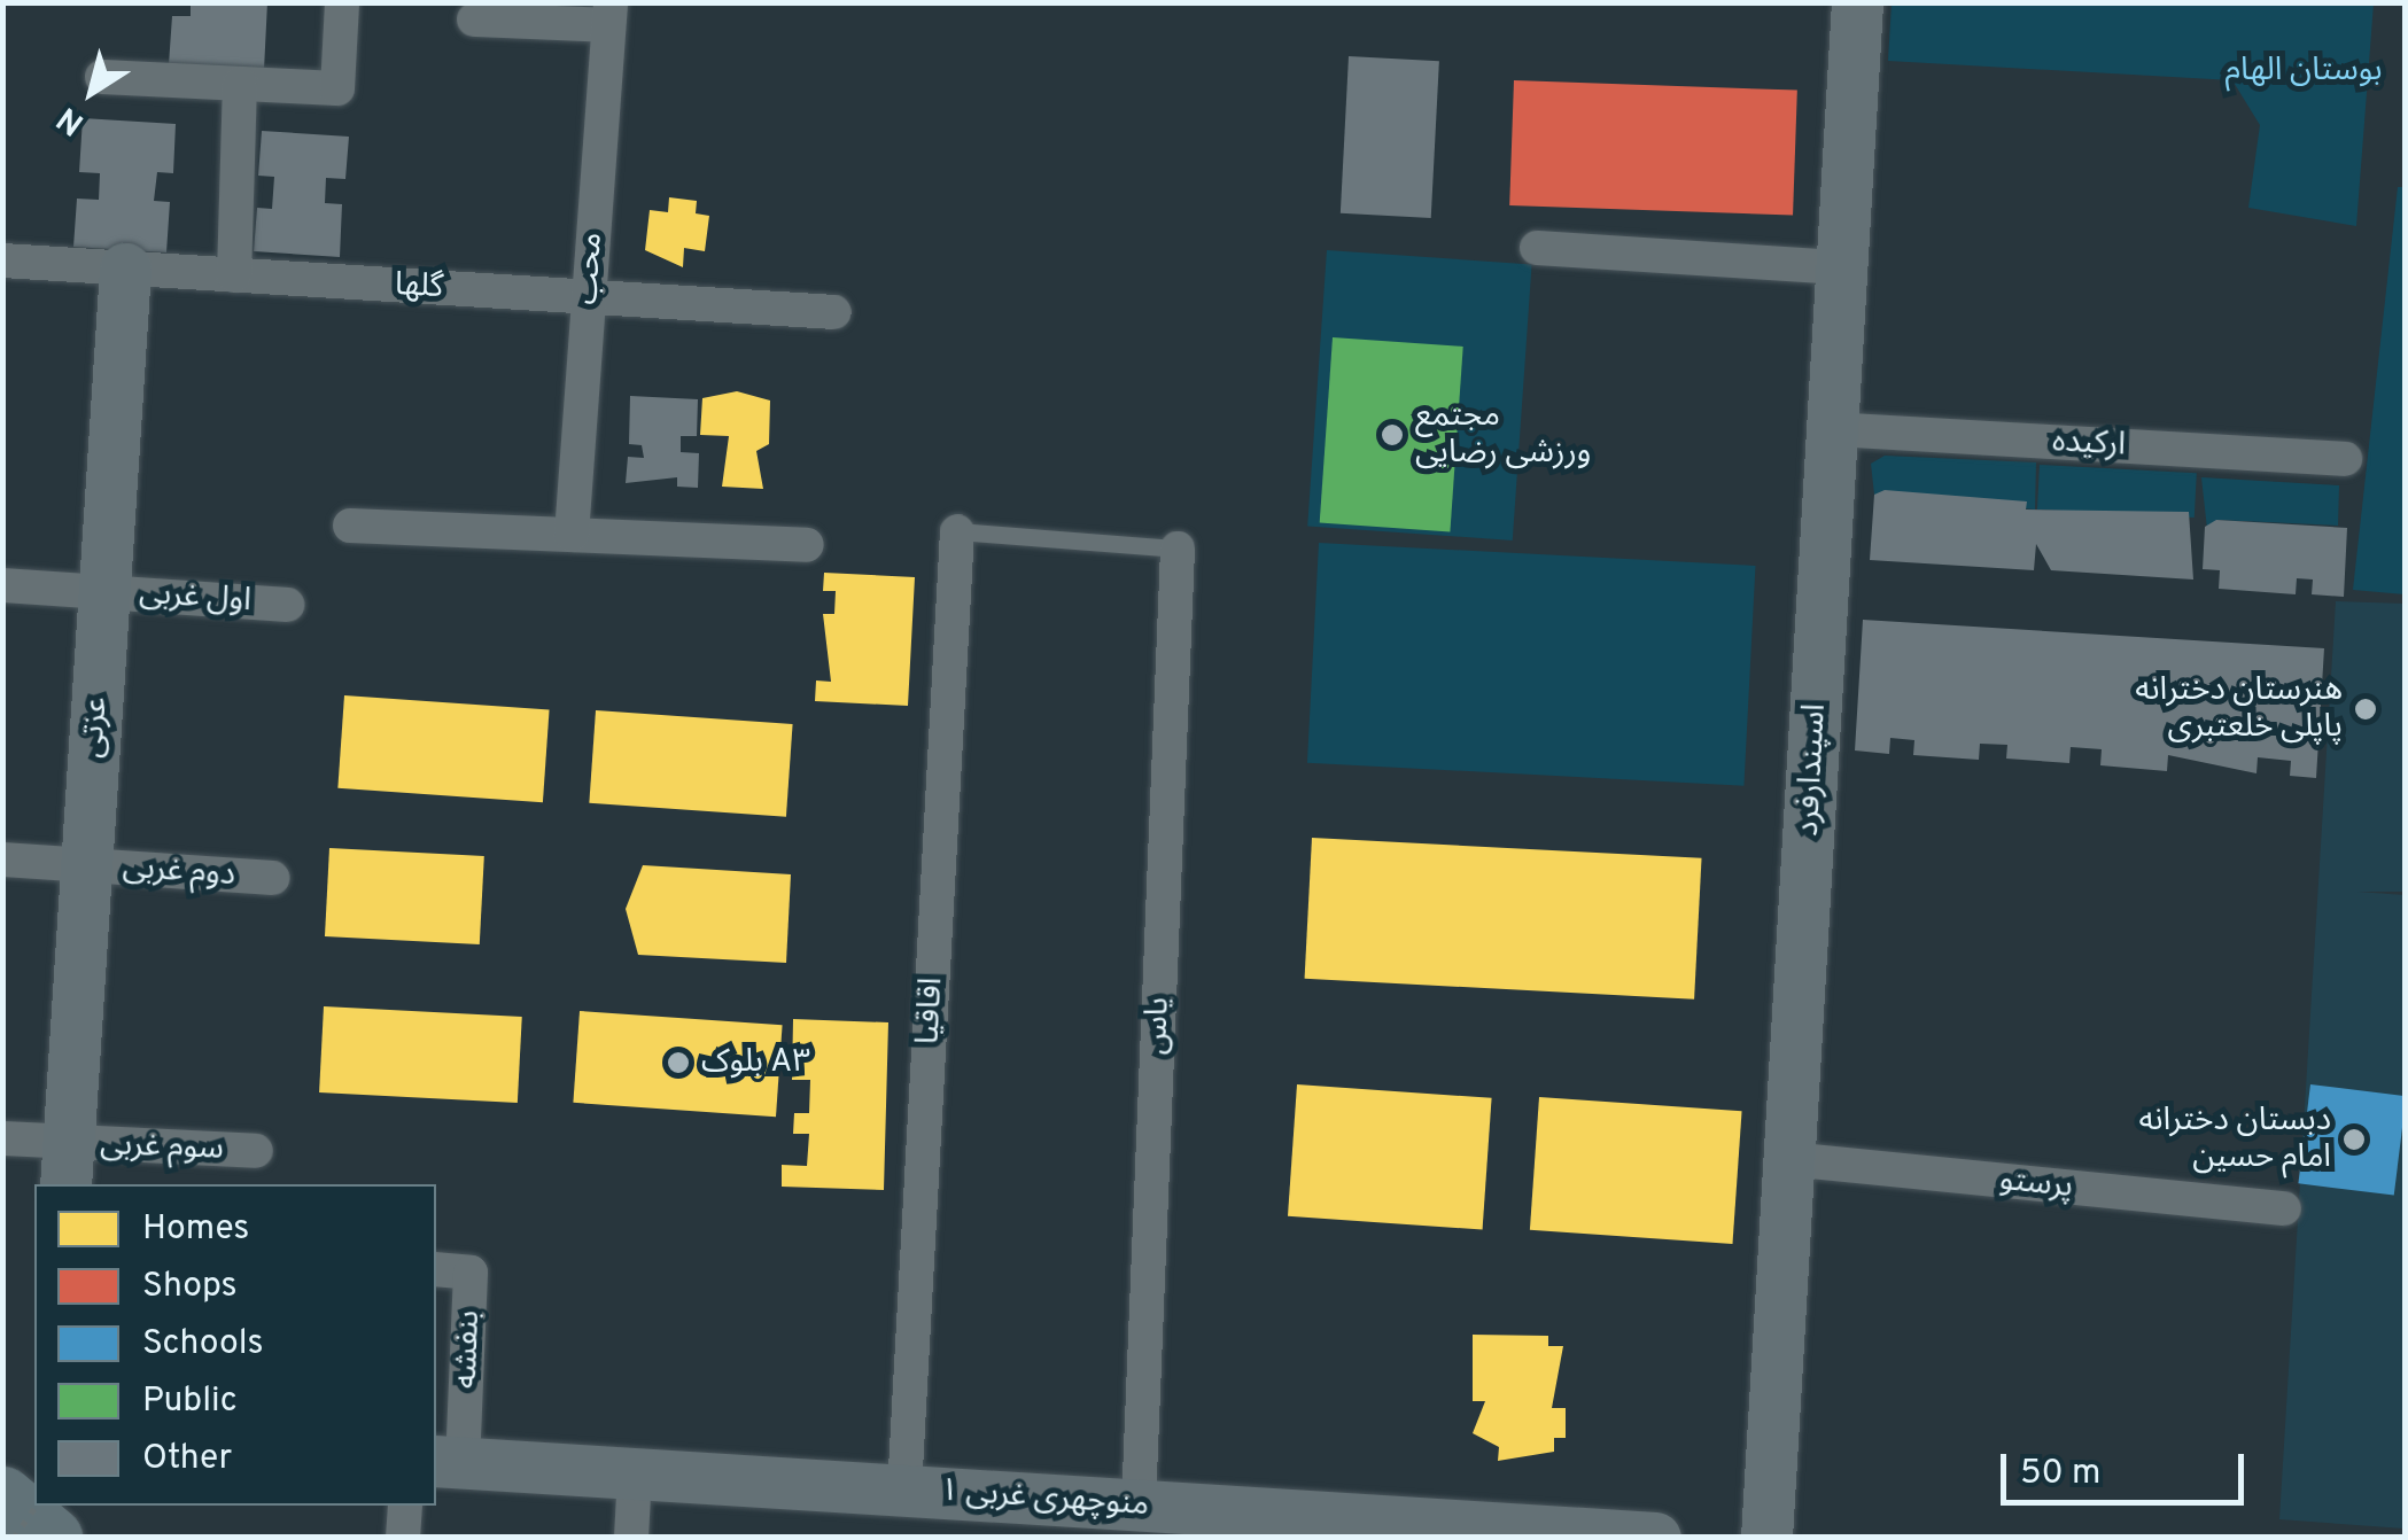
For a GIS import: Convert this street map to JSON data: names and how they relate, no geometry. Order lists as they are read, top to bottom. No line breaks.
{"streets":{"street":["محب","گلها","ارکیده","اول غربی","عزتی","اسپندارفرد","دوم غربی","اقاقیا","یاس","سوم غربی","پرستو","بنفشه","منوچهری غربی ۱"]},"crossings":[["محب","گلها"],["گلها","عزتی"],["ارکیده","اسپندارفرد"],["اول غربی","عزتی"],["عزتی","دوم غربی"],["عزتی","سوم غربی"],["اسپندارفرد","پرستو"],["اقاقیا","منوچهری غربی ۱"],["یاس","منوچهری غربی ۱"],["بنفشه","منوچهری غربی ۱"]],"parks":["بوستان الهام"],"places":["مجتمع ورزشی رضایی","هنرستان دخترانه پاپلی خلعتبری","بلوک A۳","دبستان دخترانه امام حسین"],"legend":["Homes","Shops","Schools","Public","Other"],"scale_bar":"50 m","north":"bottom left"}
